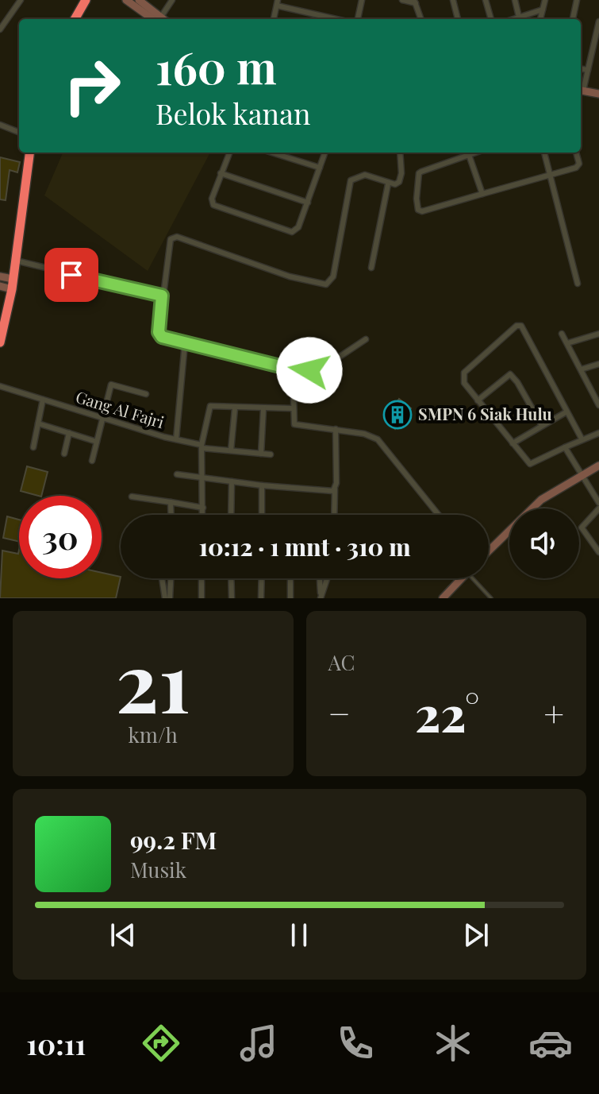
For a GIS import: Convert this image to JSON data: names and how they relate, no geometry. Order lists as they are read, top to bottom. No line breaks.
{"streets":{"street":["Gang Al Fajri"]},"places":{"building":["SMPN 6 Siak Hulu"]},"page":{"turn":["160 m","Belok kanan"],"limit":"30","trip":"10:12 · 1 mnt · 310 m","tile":[["21","km/h"],"AC"],"heat":["−","22°","+"],"song":["99.2 FM","Musik"],"tabs":"10:11"}}
